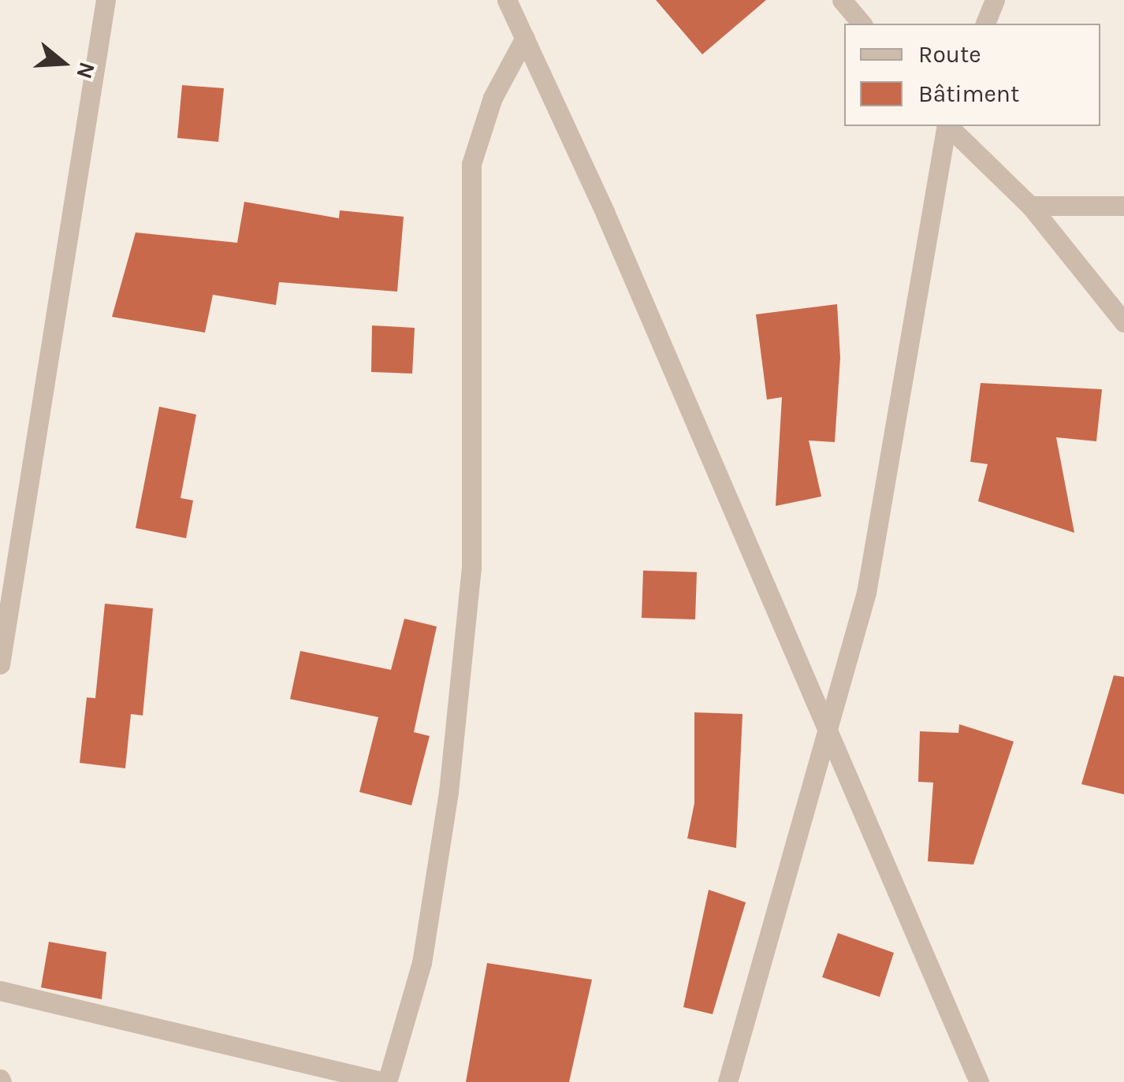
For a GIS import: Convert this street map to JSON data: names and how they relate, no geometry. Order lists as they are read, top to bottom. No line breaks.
{"legend":["Route","Bâtiment"],"north":"right"}
